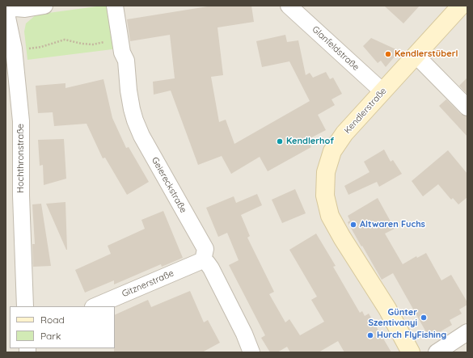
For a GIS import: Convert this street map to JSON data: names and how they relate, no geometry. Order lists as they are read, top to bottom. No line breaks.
{"streets":{"street":["Glanfeldstraße","Kendlerstraße","Hochthronstraße","Geiereckstraße","Gitznerstraße"]},"crossings":[["Glanfeldstraße","Kendlerstraße"],["Geiereckstraße","Gitznerstraße"]],"places":["Kendlerstüberl","Kendlerhof","Altwaren Fuchs","Günter Szentivanyi","Hurch FlyFishing"],"legend":["Road","Park"]}
